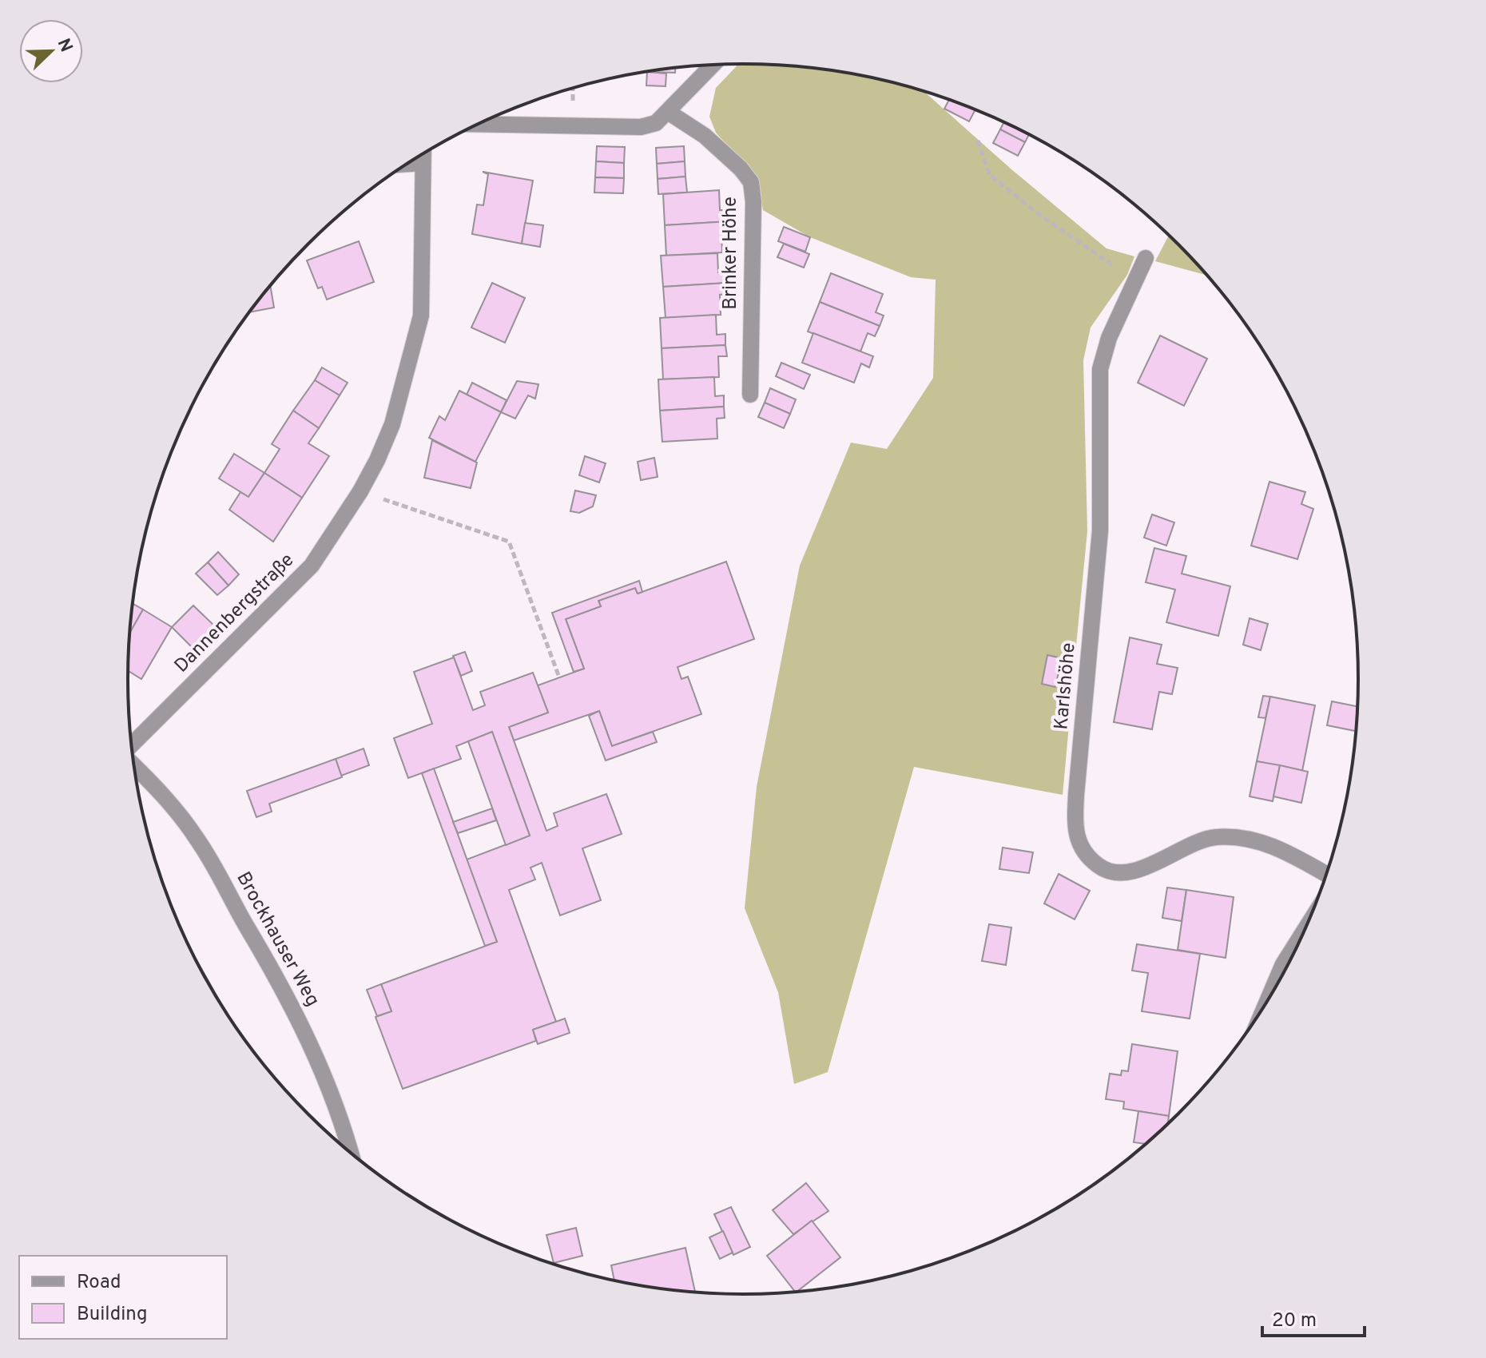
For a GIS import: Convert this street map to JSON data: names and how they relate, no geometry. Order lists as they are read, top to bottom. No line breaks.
{"streets":{"street":["Brinker Höhe","Dannenbergstraße","Karlshöhe","Brockhauser Weg"]},"legend":["Road","Building"],"scale_bar":"20 m","north":"top right"}
